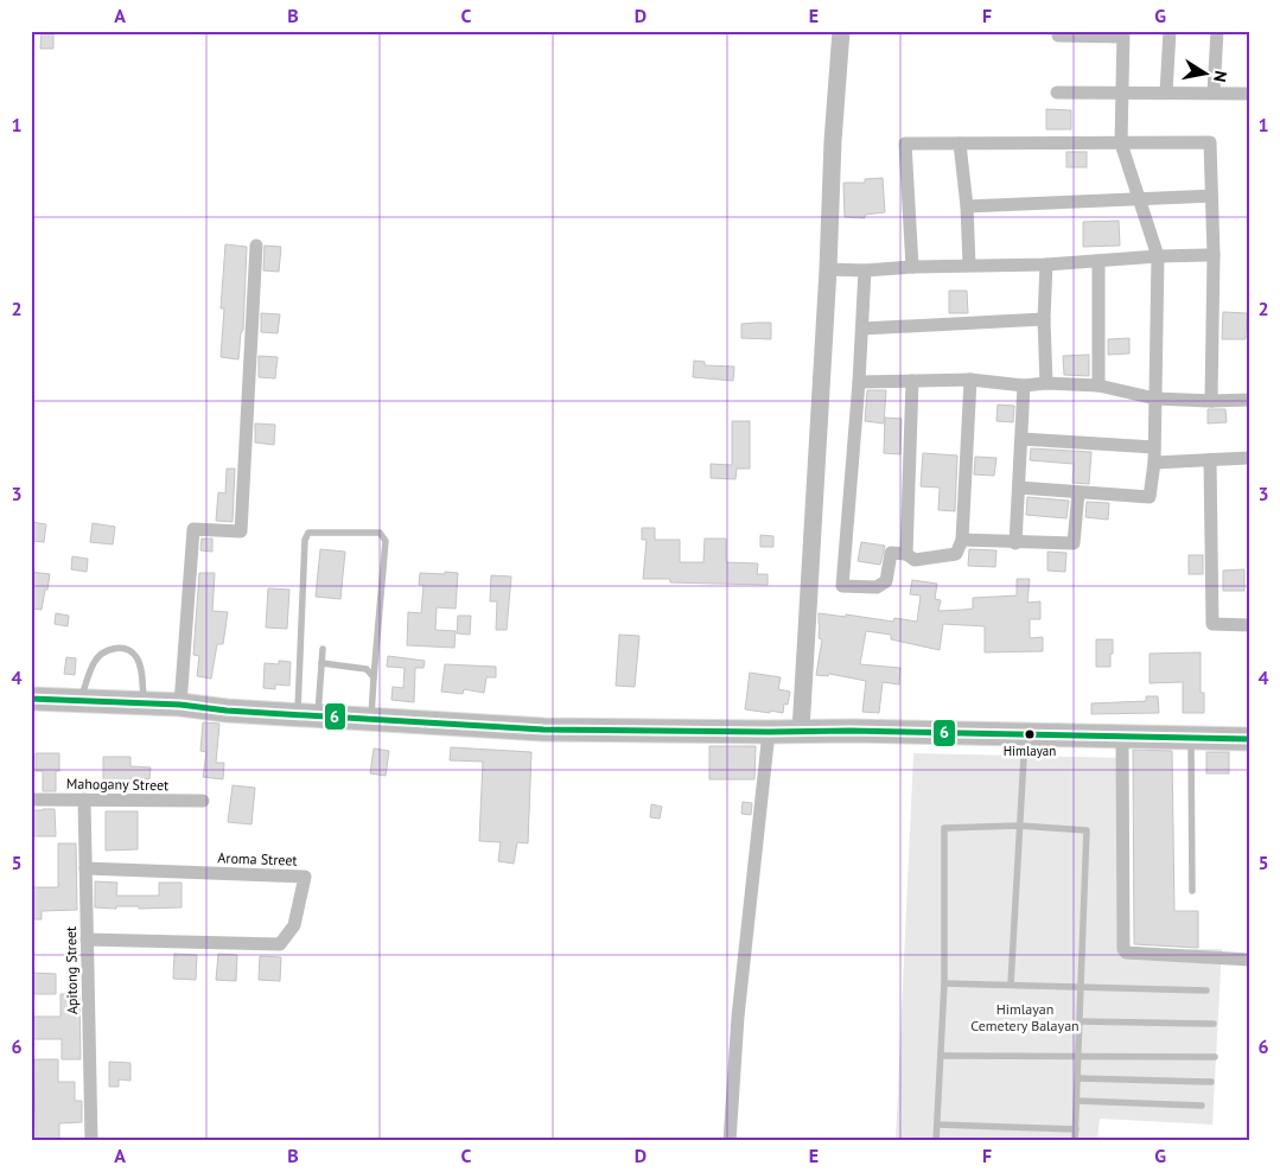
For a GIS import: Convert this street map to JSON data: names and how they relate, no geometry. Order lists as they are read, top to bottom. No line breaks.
{"streets":{"street":["Mahogany Street","Aroma Street","Apitong Street"]},"crossings":[["Mahogany Street","Apitong Street"],["Aroma Street","Apitong Street"]],"parks":["Himlayan Cemetery Balayan"],"places":["Himlayan"],"lines":["transit line 6"],"north":"right","grid":{"columns":["A","B","C","D","E","F","G"],"rows":["1","2","3","4","5","6"]}}
